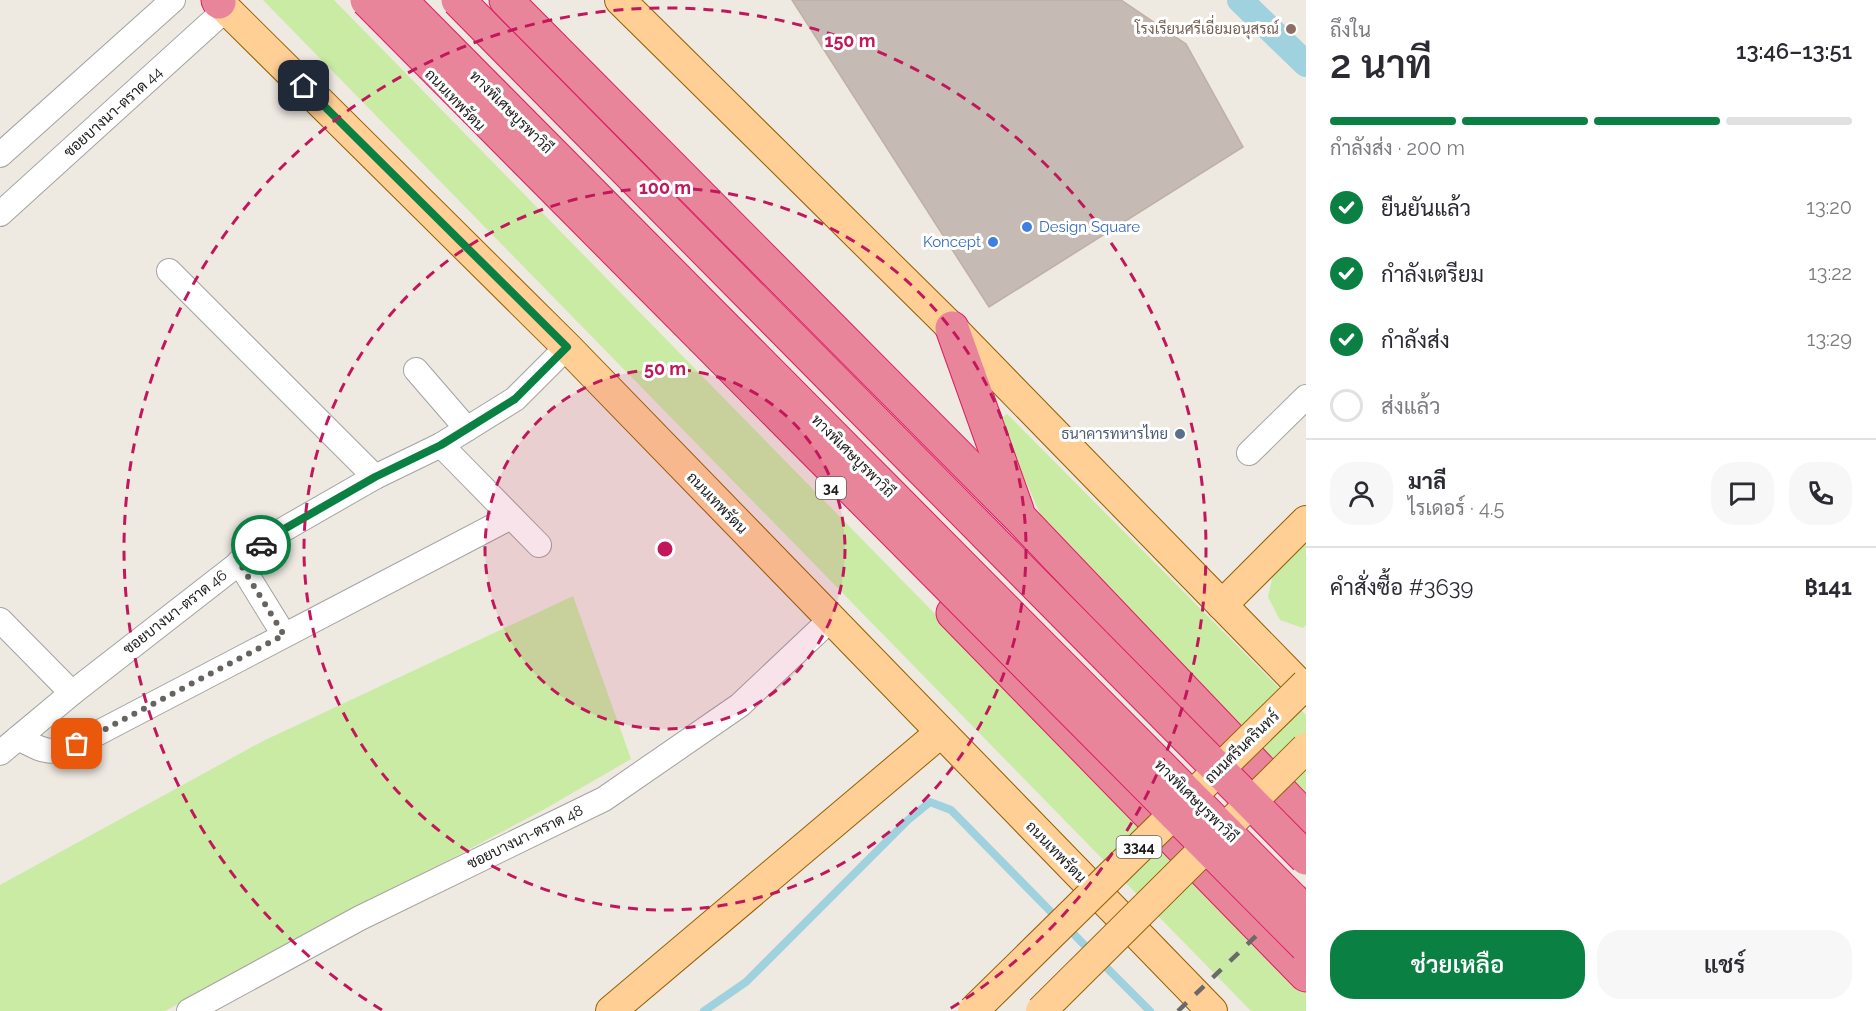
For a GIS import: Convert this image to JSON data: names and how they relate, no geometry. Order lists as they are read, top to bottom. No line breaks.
{"streets":{"highway":["ถนนเทพรัตน","ทางพิเศษบูรพาวิถี","34"],"main road":["ถนนศรีนครินทร์","3344"],"street":["ซอยบางนา-ตราด 44","ซอยบางนา-ตราด 46","ซอยบางนา-ตราด 48"]},"crossings":[["ถนนเทพรัตน","ซอยบางนา-ตราด 44"],["ถนนเทพรัตน","ซอยบางนา-ตราด 46"],["ถนนเทพรัตน","ซอยบางนา-ตราด 48"]],"places":["โรงเรียนศรีเอี่ยมอนุสรณ์","Design Square","Koncept","ธนาคารทหารไทย"],"page":{"heading":["2 นาที","ถึงใน","13:46–13:51"],"panel":["มาลี","ไรเดอร์ · 4.5","คำสั่งซื้อ #3639","฿141"],"bar":"กำลังส่ง · 200 m","list":[["ยืนยันแล้ว","13:20"],["กำลังเตรียม","13:22"],["กำลังส่ง","13:29"],"ส่งแล้ว"],"buttons":["ช่วยเหลือ","แชร์"]},"rings":["150 m","100 m","50 m"]}
